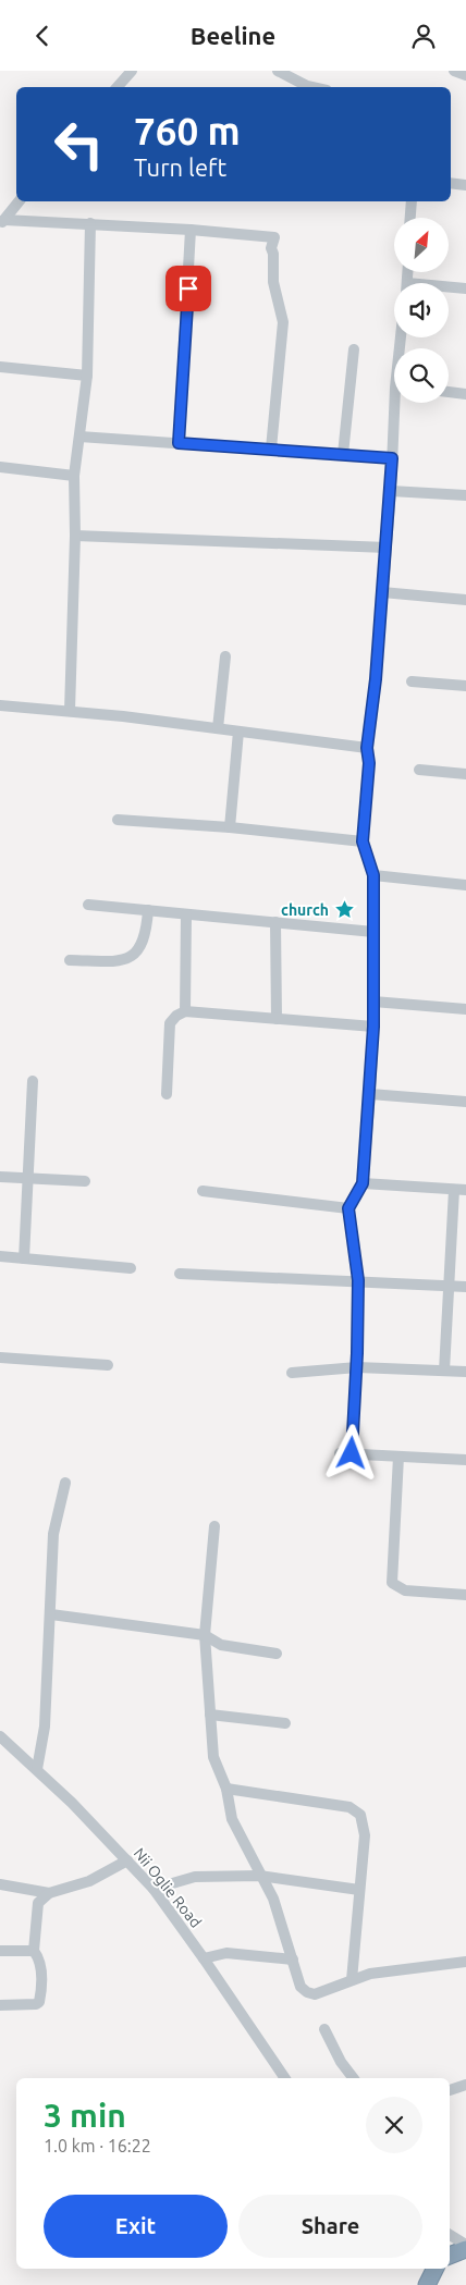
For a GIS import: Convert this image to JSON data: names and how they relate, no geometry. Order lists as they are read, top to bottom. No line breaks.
{"streets":{"street":["Nii Oglie Road"]},"places":{"place":["church"]},"north":"top right","page":{"header":"Beeline","turn":["760 m","Turn left"],"heading":["3 min","1.0 km · 16:22"],"buttons":["Exit","Share"]}}
